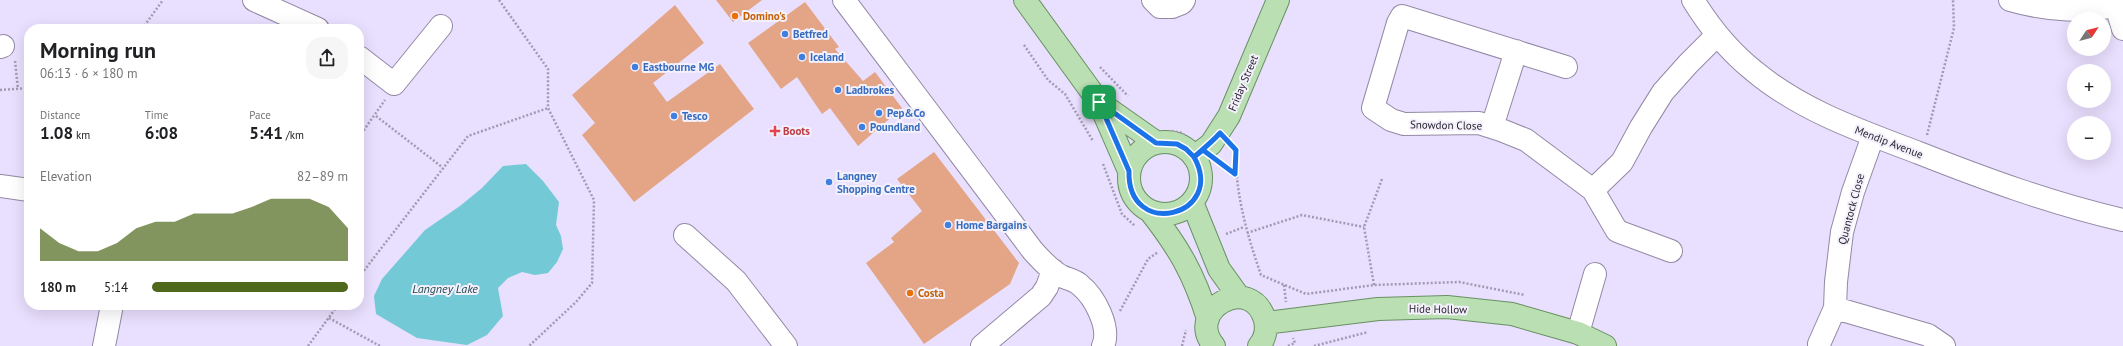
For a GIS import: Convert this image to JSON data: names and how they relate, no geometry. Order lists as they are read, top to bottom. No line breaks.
{"streets":{"main road":["Friday Street","Hide Hollow"],"street":["Snowdon Close","Mendip Avenue","Quantock Close"]},"crossings":[["Mendip Avenue","Quantock Close"]],"water":["Langney Lake"],"places":{"other":["Domino's","Betfred","Iceland","Eastbourne MG","Ladbrokes","Pep&Co","Tesco","Poundland","Langney Shopping Centre","Home Bargains","Costa"],"health":["Boots"]},"north":"top right","page":{"map_buttons":["+","−"],"heading":["Morning run","06:13 · 6 × 180 m"],"stats":[["Distance","1.08 km"],["Time","6:08"],["Pace","5:41 /km"]],"chart":["Elevation","82–89 m"],"list":[{"name":"180 m","note":"5:14"}]}}
